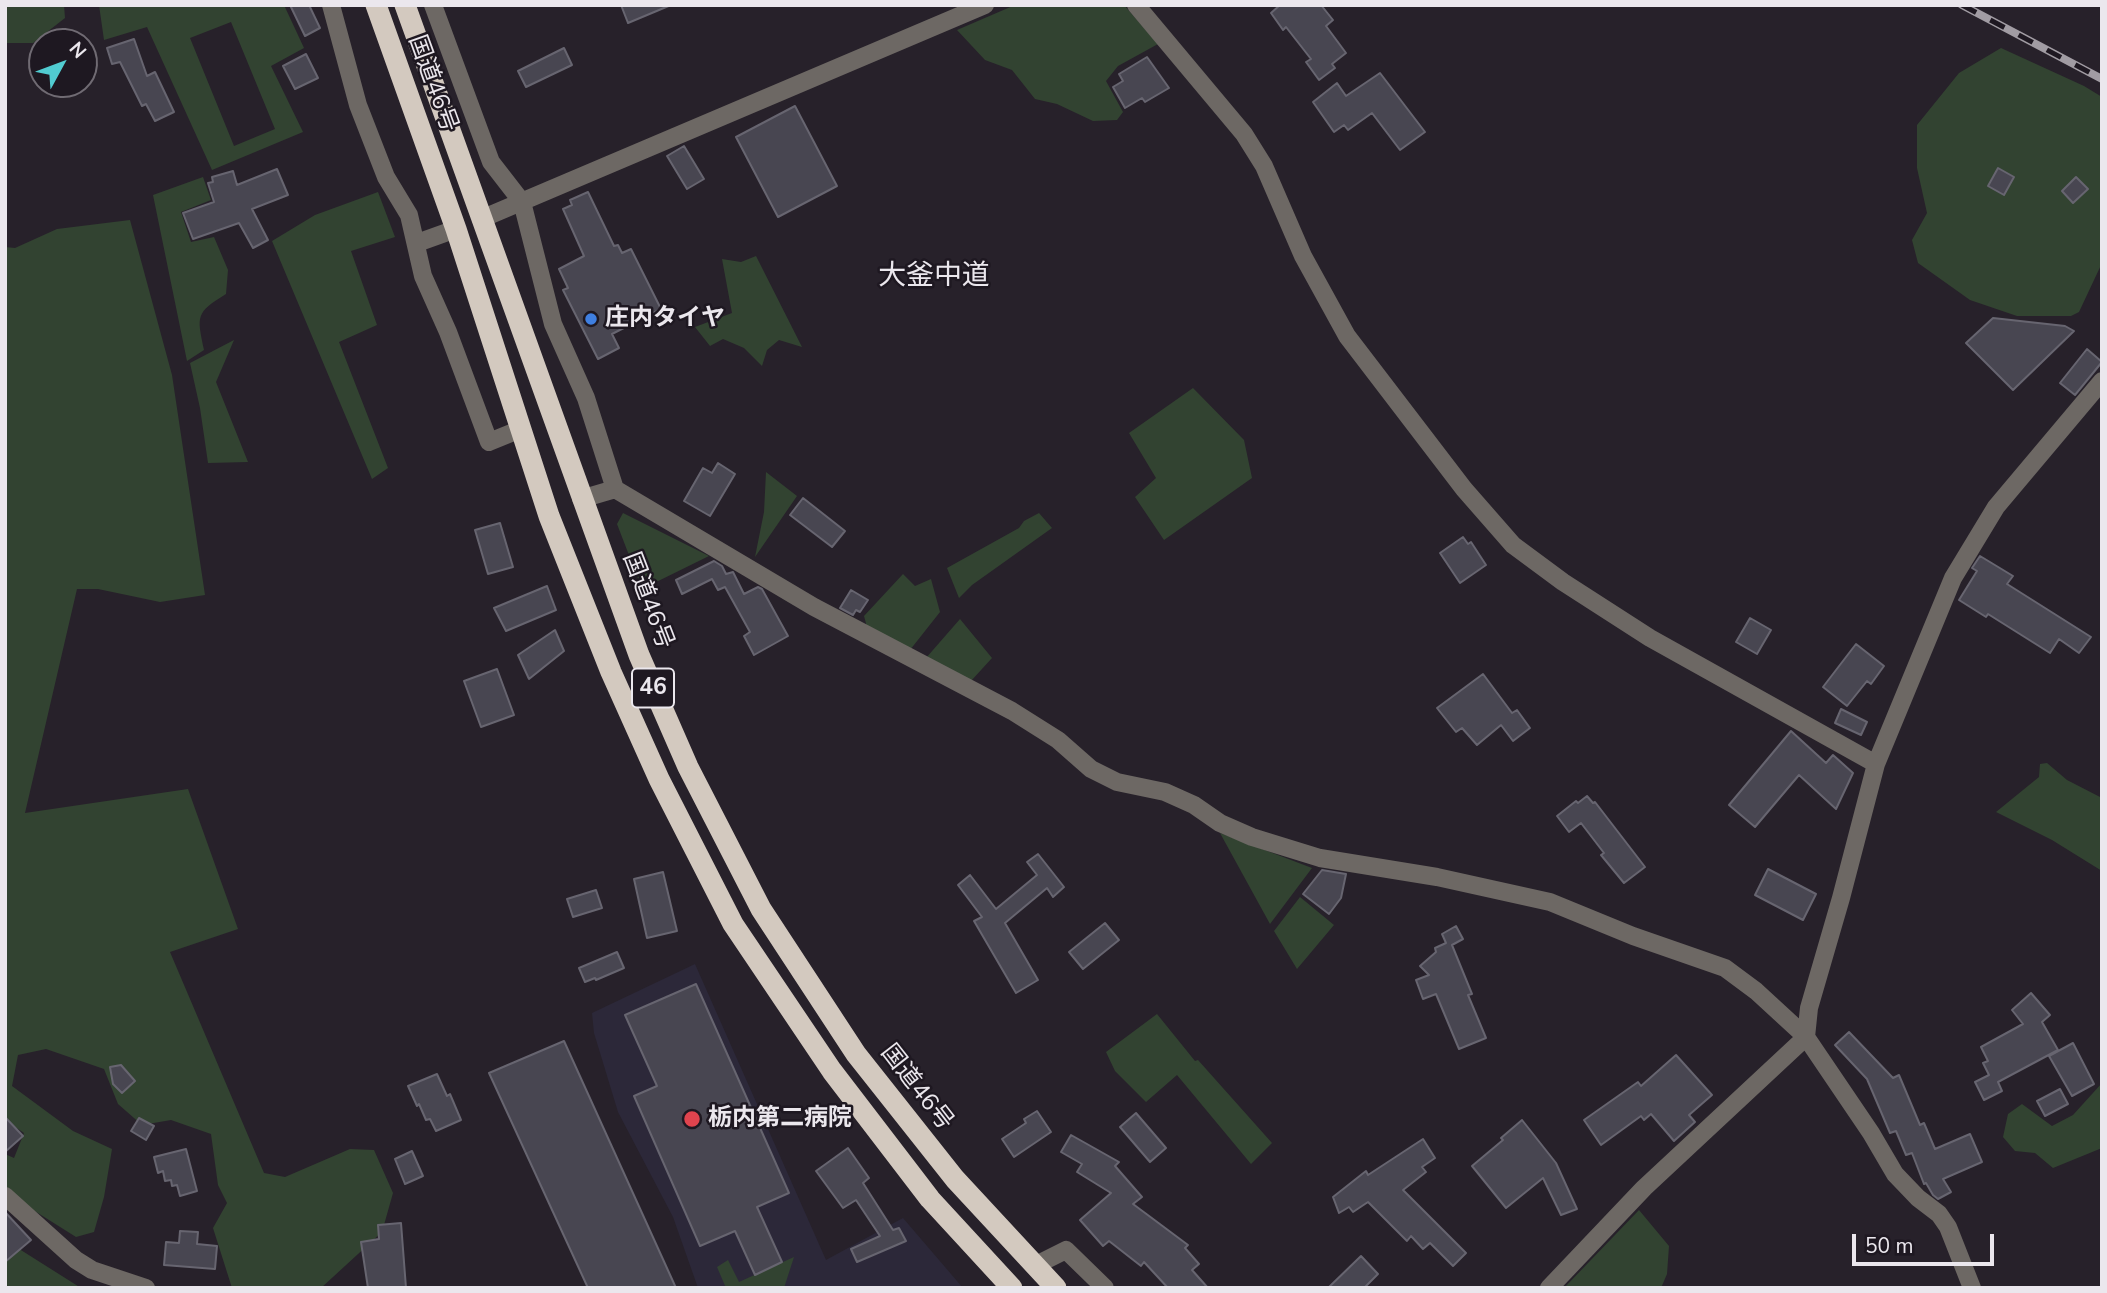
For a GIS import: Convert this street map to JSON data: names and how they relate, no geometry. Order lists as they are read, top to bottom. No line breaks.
{"streets":{"highway":["国道46号","46"]},"districts":["大釜中道"],"places":["庄内タイヤ","栃内第二病院"],"scale_bar":"50 m","north":"top right"}
